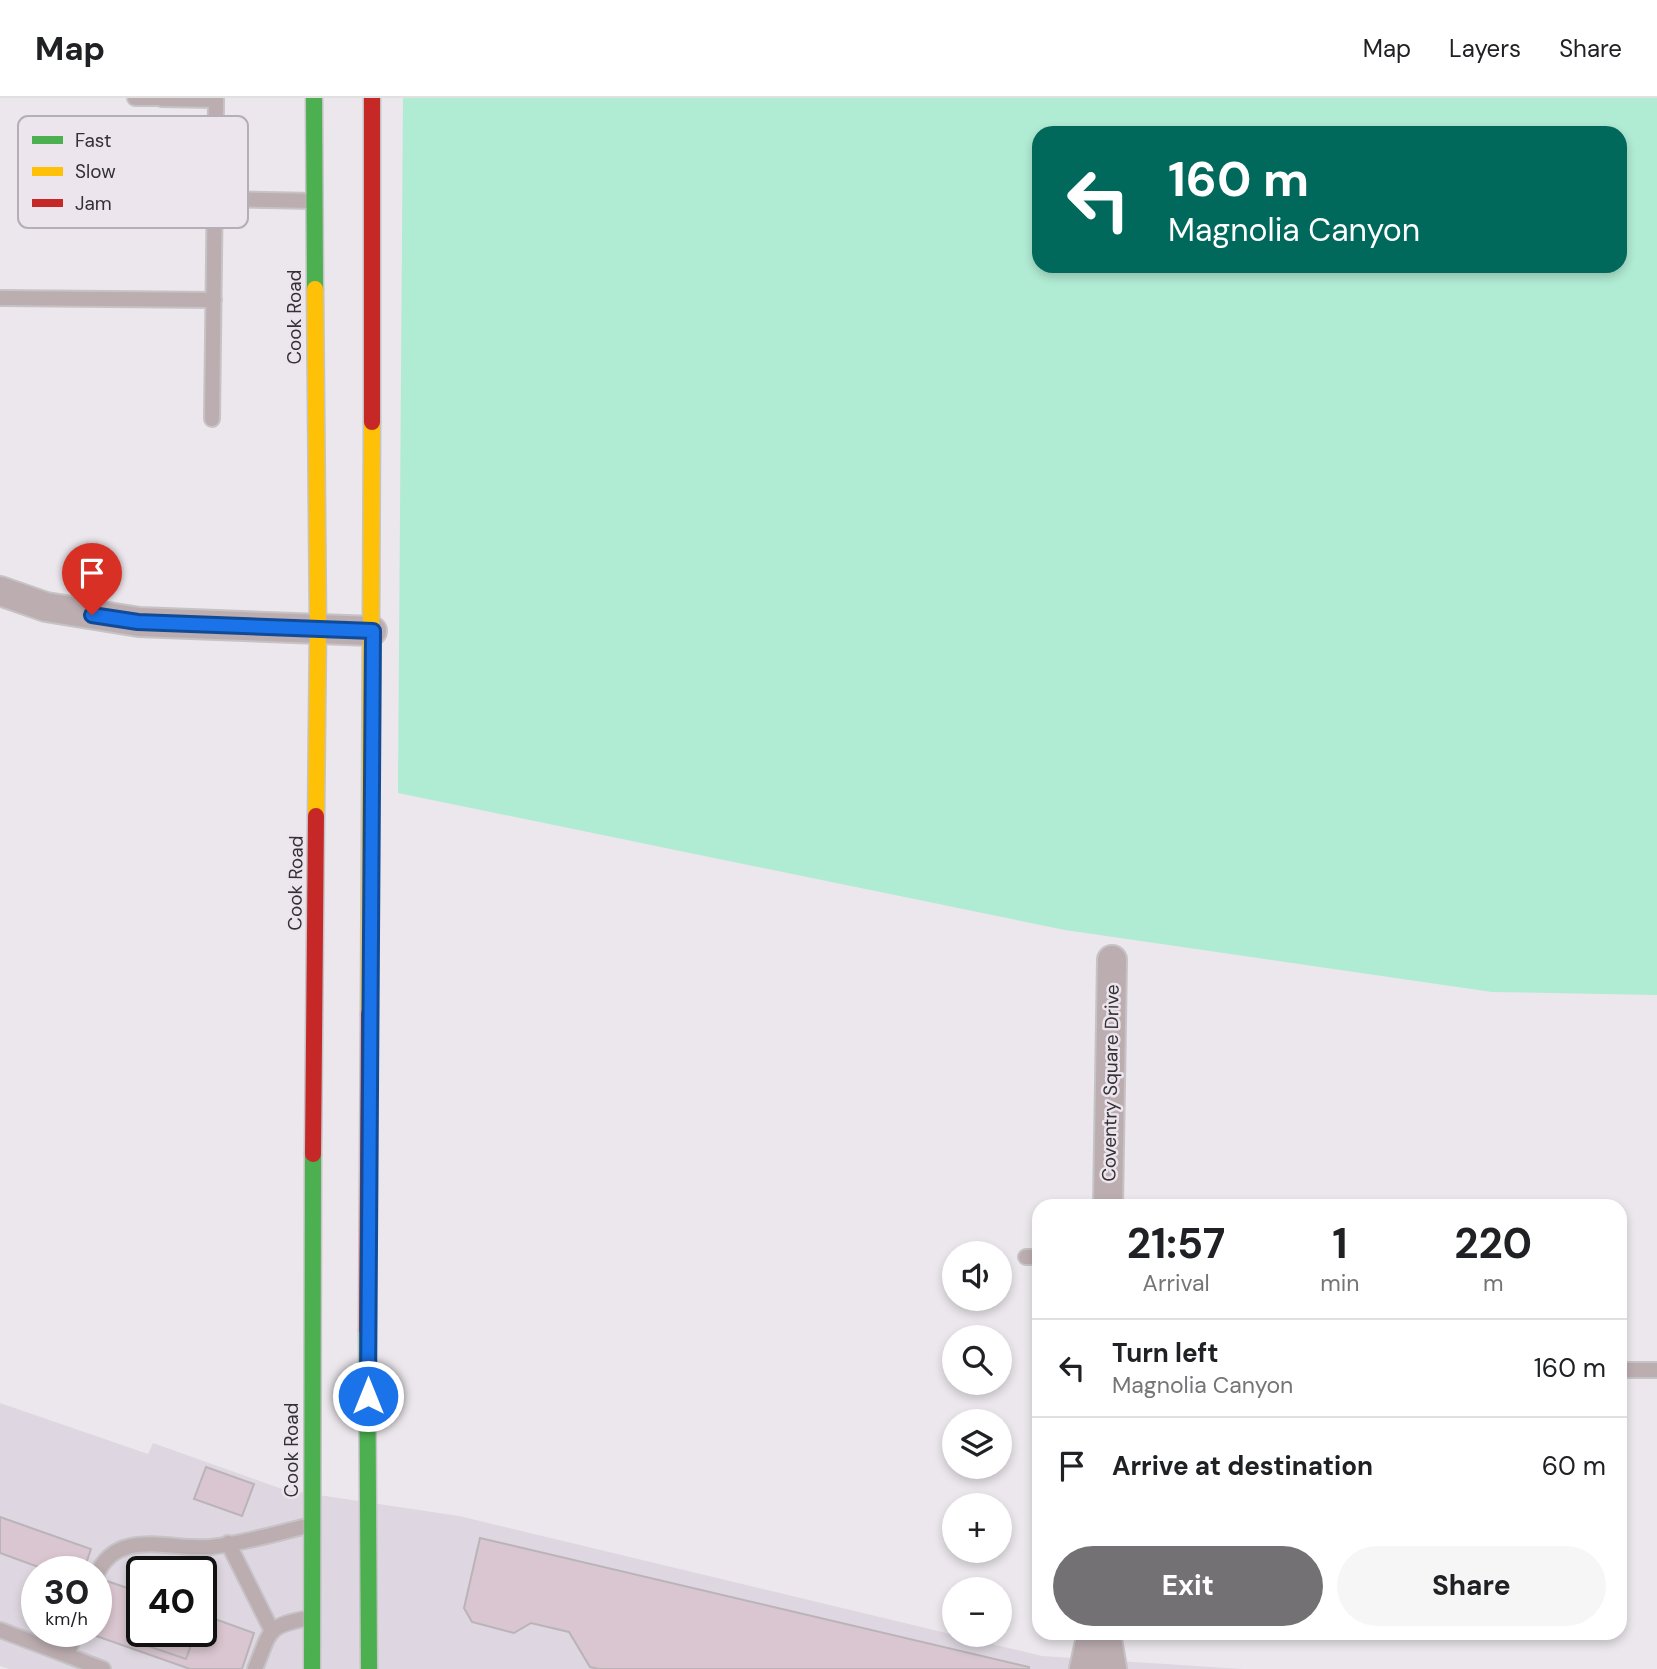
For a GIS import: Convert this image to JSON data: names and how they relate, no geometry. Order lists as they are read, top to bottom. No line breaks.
{"streets":{"street":["Cook Road","Coventry Square Drive"]},"legend":["Fast","Slow","Jam"],"page":{"header":"Map","nav":["Map","Layers","Share"],"turn":["160 m","Magnolia Canyon"],"eta":["21:57","Arrival","1","min","220","m"],"map_buttons":["+","−"],"list":[{"name":"Turn left","note":"Magnolia Canyon","value":"160 m"},{"name":"Arrive at destination","value":"60 m"}],"buttons":["Exit","Share"],"speed":"30 km/h","limit":"40"}}
